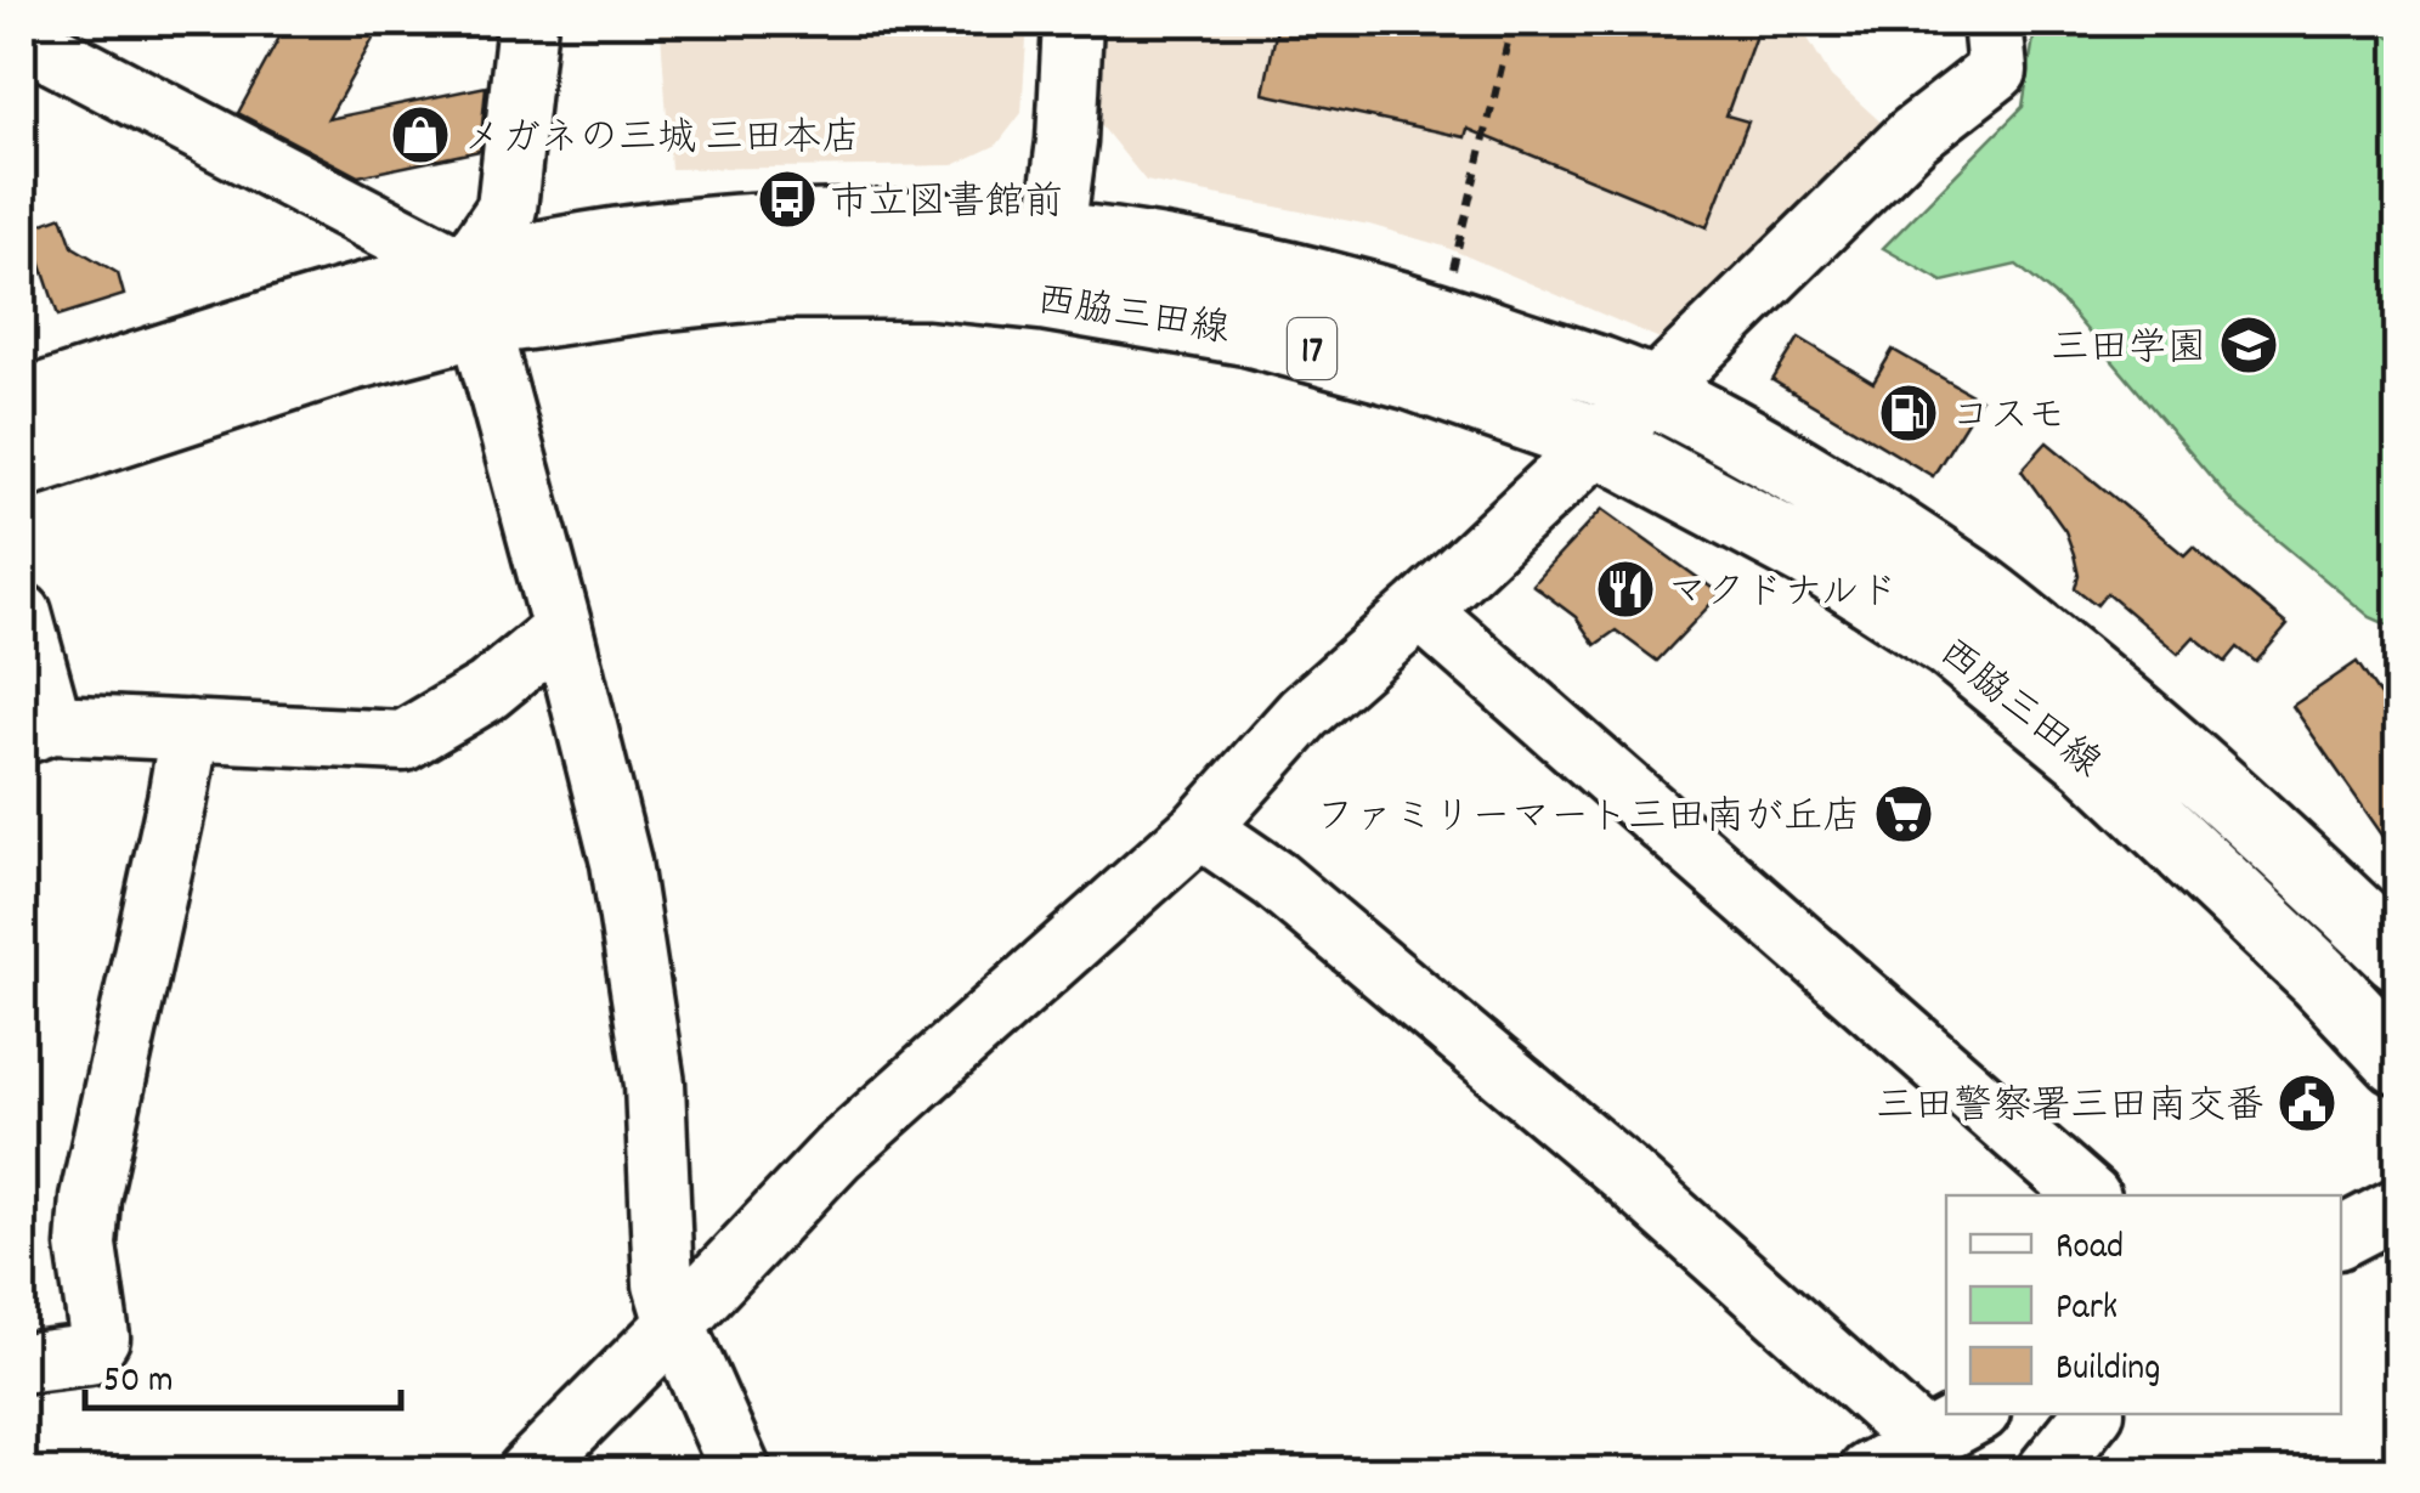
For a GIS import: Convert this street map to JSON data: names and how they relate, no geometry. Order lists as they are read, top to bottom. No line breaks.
{"streets":{"main road":["西脇三田線","17"]},"places":{"shop":["メガネの三城 三田本店"],"bus stop":["市立図書館前"],"school or university":["三田学園"],"fuel station":["コスモ"],"restaurant":["マクドナルド"],"supermarket":["ファミリーマート三田南が丘店"],"public building":["三田警察署三田南交番"]},"legend":["Road","Park","Building"],"scale_bar":"50 m"}
